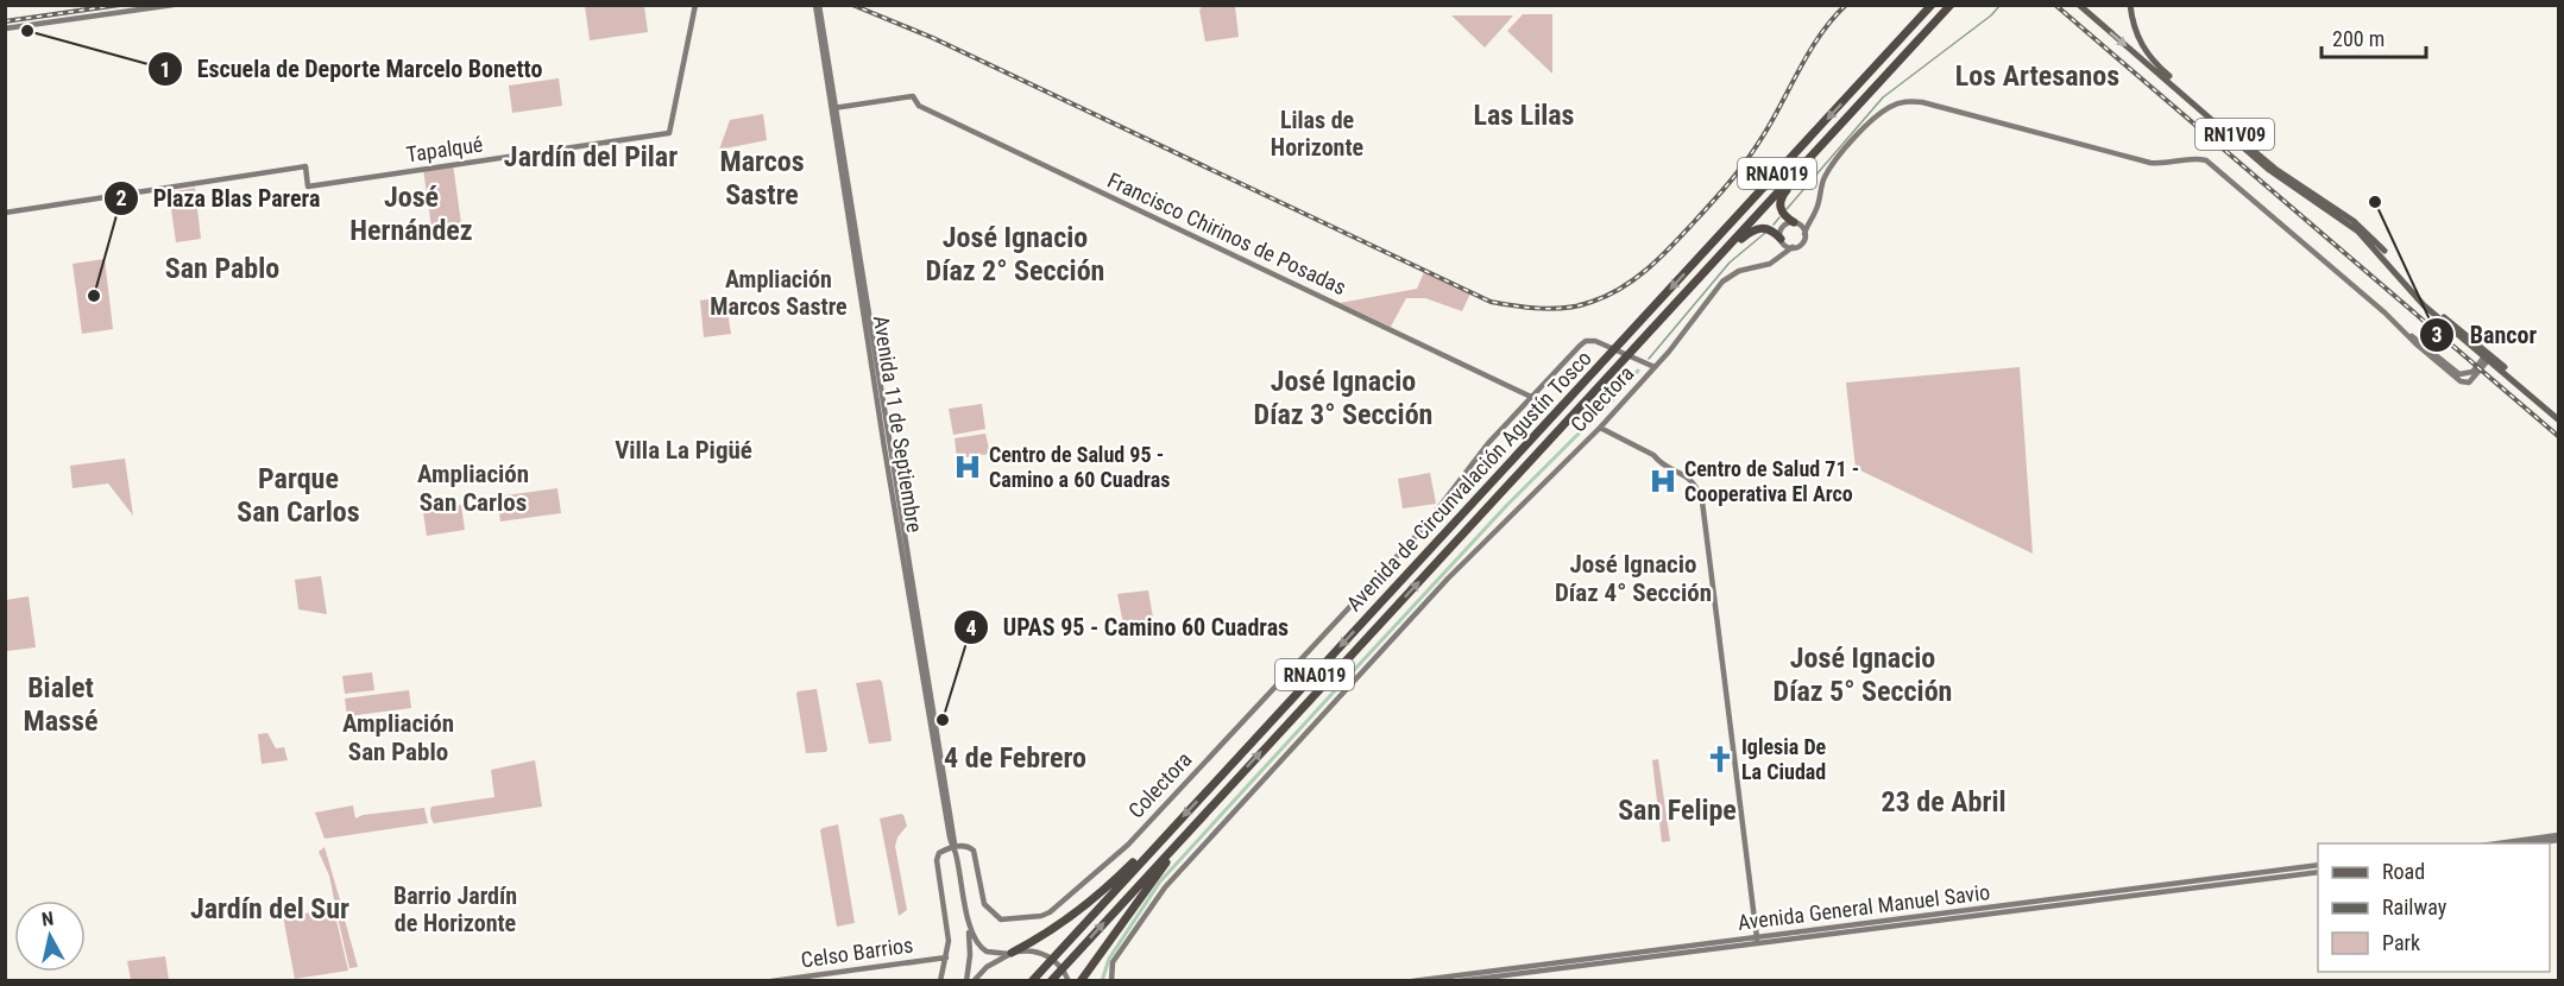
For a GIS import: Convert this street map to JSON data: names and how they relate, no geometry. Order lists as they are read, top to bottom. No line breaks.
{"streets":{"highway":["RNA019","Avenida de Circunvalación Agustín Tosco"],"main road":["RN1V09","Tapalqué","Francisco Chirinos de Posadas","Colectora","Avenida 11 de Septiembre","Avenida General Manuel Savio","Celso Barrios"]},"crossings":[["Francisco Chirinos de Posadas","Colectora"],["Francisco Chirinos de Posadas","Avenida 11 de Septiembre"],["Colectora","Avenida 11 de Septiembre"]],"districts":["Los Artesanos","Las Lilas","Lilas de Horizonte","Jardín del Pilar","Marcos Sastre","José Hernández","José Ignacio Díaz 2° Sección","San Pablo","Ampliación Marcos Sastre","José Ignacio Díaz 3° Sección","Villa La Pigüé","Ampliación San Carlos","Parque San Carlos","José Ignacio Díaz 4° Sección","José Ignacio Díaz 5° Sección","Bialet Massé","Ampliación San Pablo","4 de Febrero","23 de Abril","San Felipe","Barrio Jardín de Horizonte","Jardín del Sur"],"places":{"other":["Escuela de Deporte Marcelo Bonetto","Bancor","Plaza Blas Parera","UPAS 95 - Camino 60 Cuadras"],"hospital":["Centro de Salud 95 - Camino a 60 Cuadras","Centro de Salud 71 - Cooperativa El Arco"],"church":["Iglesia De La Ciudad"]},"legend":["Road","Railway","Park"],"scale_bar":"200 m","north":"top"}
